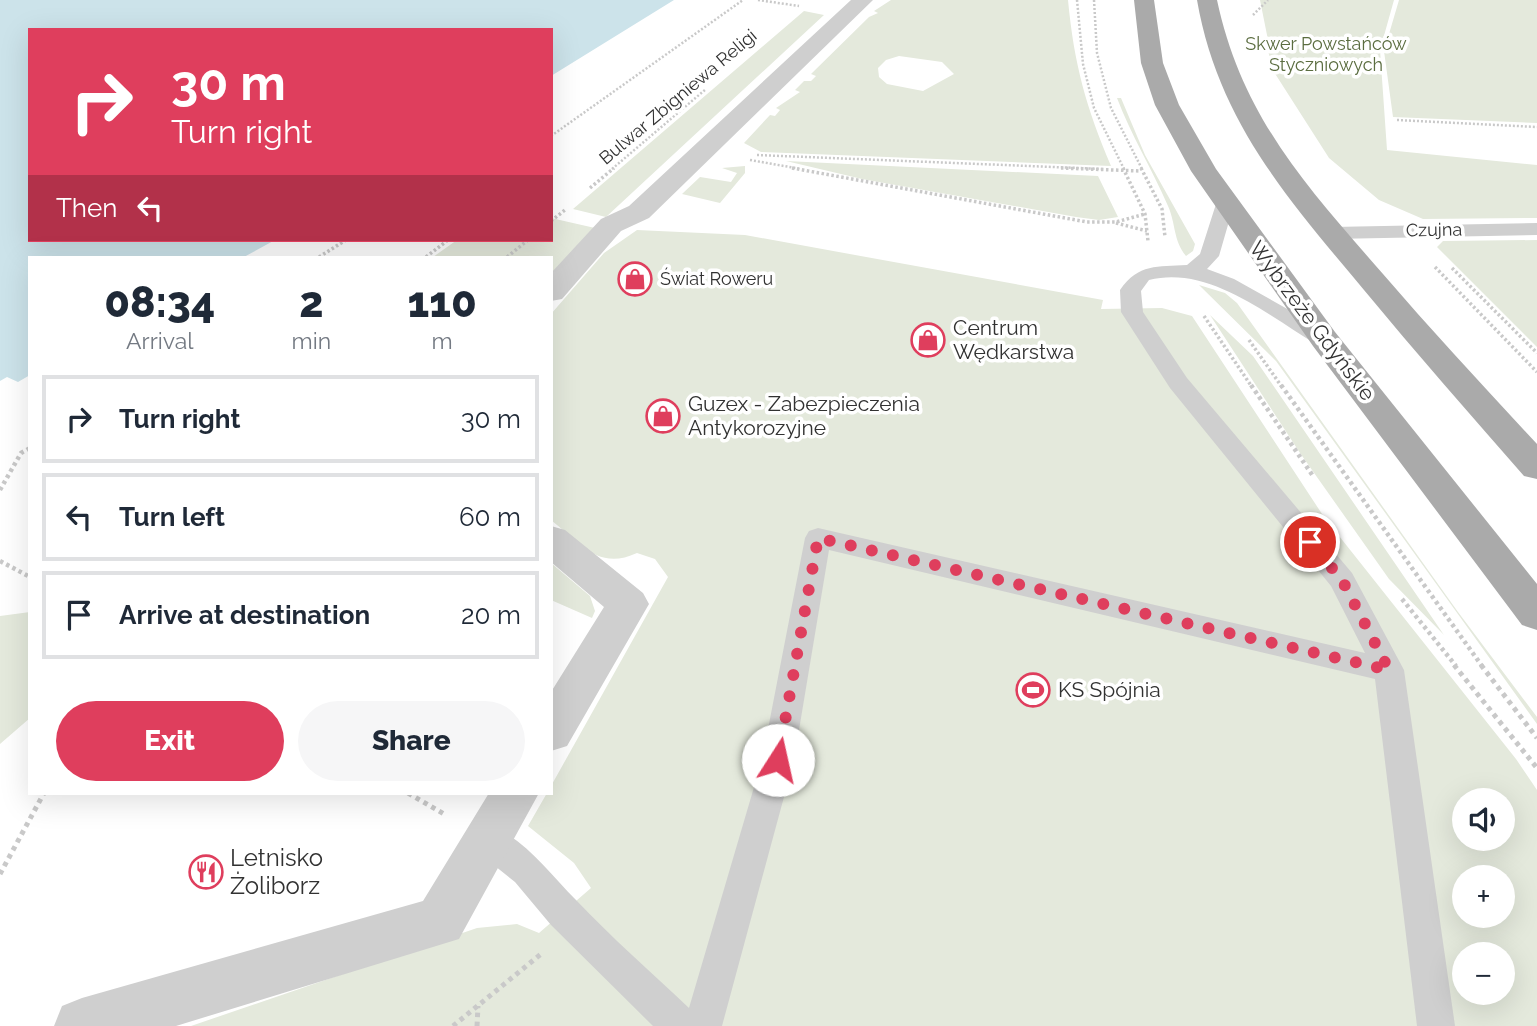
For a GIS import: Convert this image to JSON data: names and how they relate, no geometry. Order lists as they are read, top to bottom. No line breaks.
{"streets":{"main road":["Wybrzeże Gdyńskie"],"lane":["Czujna"],"path":["Bulwar Zbigniewa Religi"]},"parks":["Skwer Powstańców Styczniowych"],"places":{"shop":["Świat Roweru","Centrum Wędkarstwa","Guzex - Zabezpieczenia Antykorozyjne"],"sports":["KS Spójnia"],"restaurant":["Letnisko Żoliborz"]},"page":{"turn":["30 m","Turn right"],"then":"Then","eta":["08:34","Arrival","2","min","110","m"],"list":[{"name":"Turn right","value":"30 m"},{"name":"Turn left","value":"60 m"},{"name":"Arrive at destination","value":"20 m"}],"buttons":["Exit","Share"],"map_buttons":["+","−"]}}
